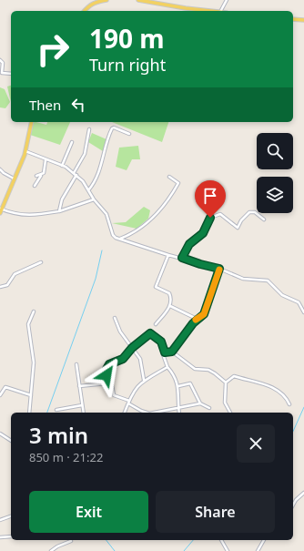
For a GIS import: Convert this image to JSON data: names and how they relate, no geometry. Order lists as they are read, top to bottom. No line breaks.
{"page":{"turn":["190 m","Turn right"],"then":"Then","heading":["3 min","850 m · 21:22"],"buttons":["Exit","Share"]}}
